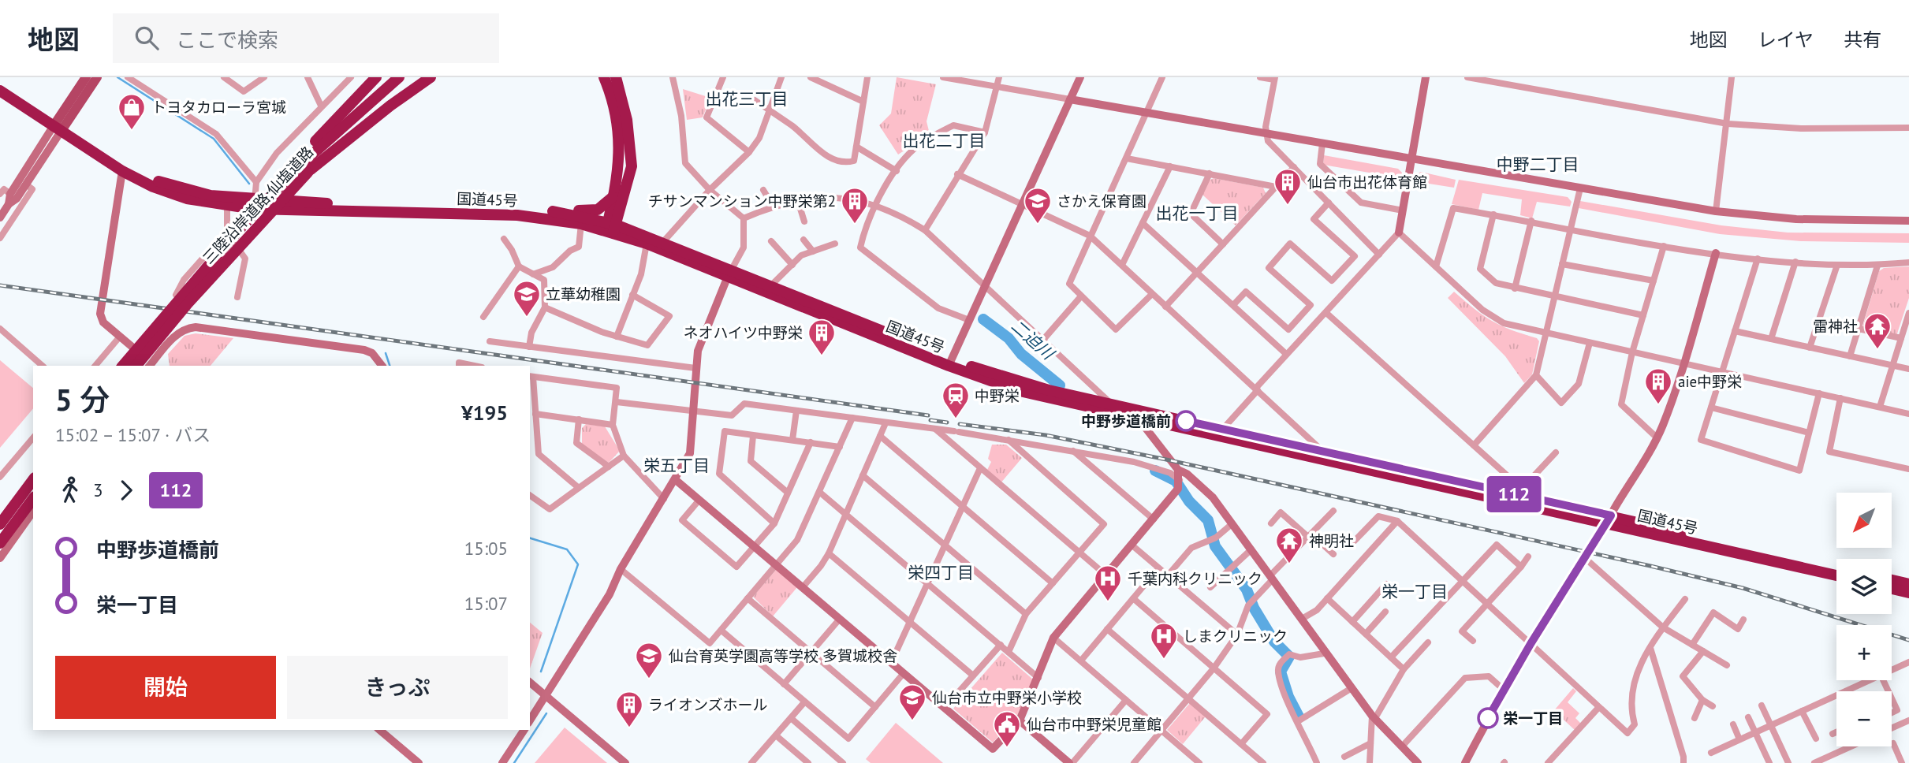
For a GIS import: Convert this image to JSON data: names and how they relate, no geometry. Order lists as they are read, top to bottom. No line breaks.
{"streets":{"highway":["国道45号","三陸沿岸道路;仙塩道路"]},"districts":["出花三丁目","出花二丁目","中野二丁目","出花一丁目","栄五丁目","栄四丁目","栄一丁目"],"water":["二迫川"],"places":{"shop":["トヨタカローラ宮城"],"building":["仙台市出花体育館","チサンマンション中野栄第2","ネオハイツ中野栄","aie中野栄","ライオンズホール"],"school or university":["さかえ保育園","立華幼稚園","仙台育英学園高等学校 多賀城校舎","仙台市立中野栄小学校"],"temple":["雷神社","神明社"],"station":["中野栄"],"other":["中野歩道橋前","栄一丁目"],"hospital":["千葉内科クリニック","しまクリニック"],"public building":["仙台市中野栄児童館"]},"lines":["bus line 112"],"north":"bottom left","page":{"header":"地図","search":"ここで検索","nav":["地図","レイヤ","共有"],"on_map":"112","heading":["5 分","15:02 – 15:07 · バス","¥195"],"legs":["3","112"],"map_buttons":["+","−"],"list":[{"name":"中野歩道橋前","value":"15:05"},{"name":"栄一丁目","value":"15:07"}],"buttons":["開始","きっぷ"]}}
